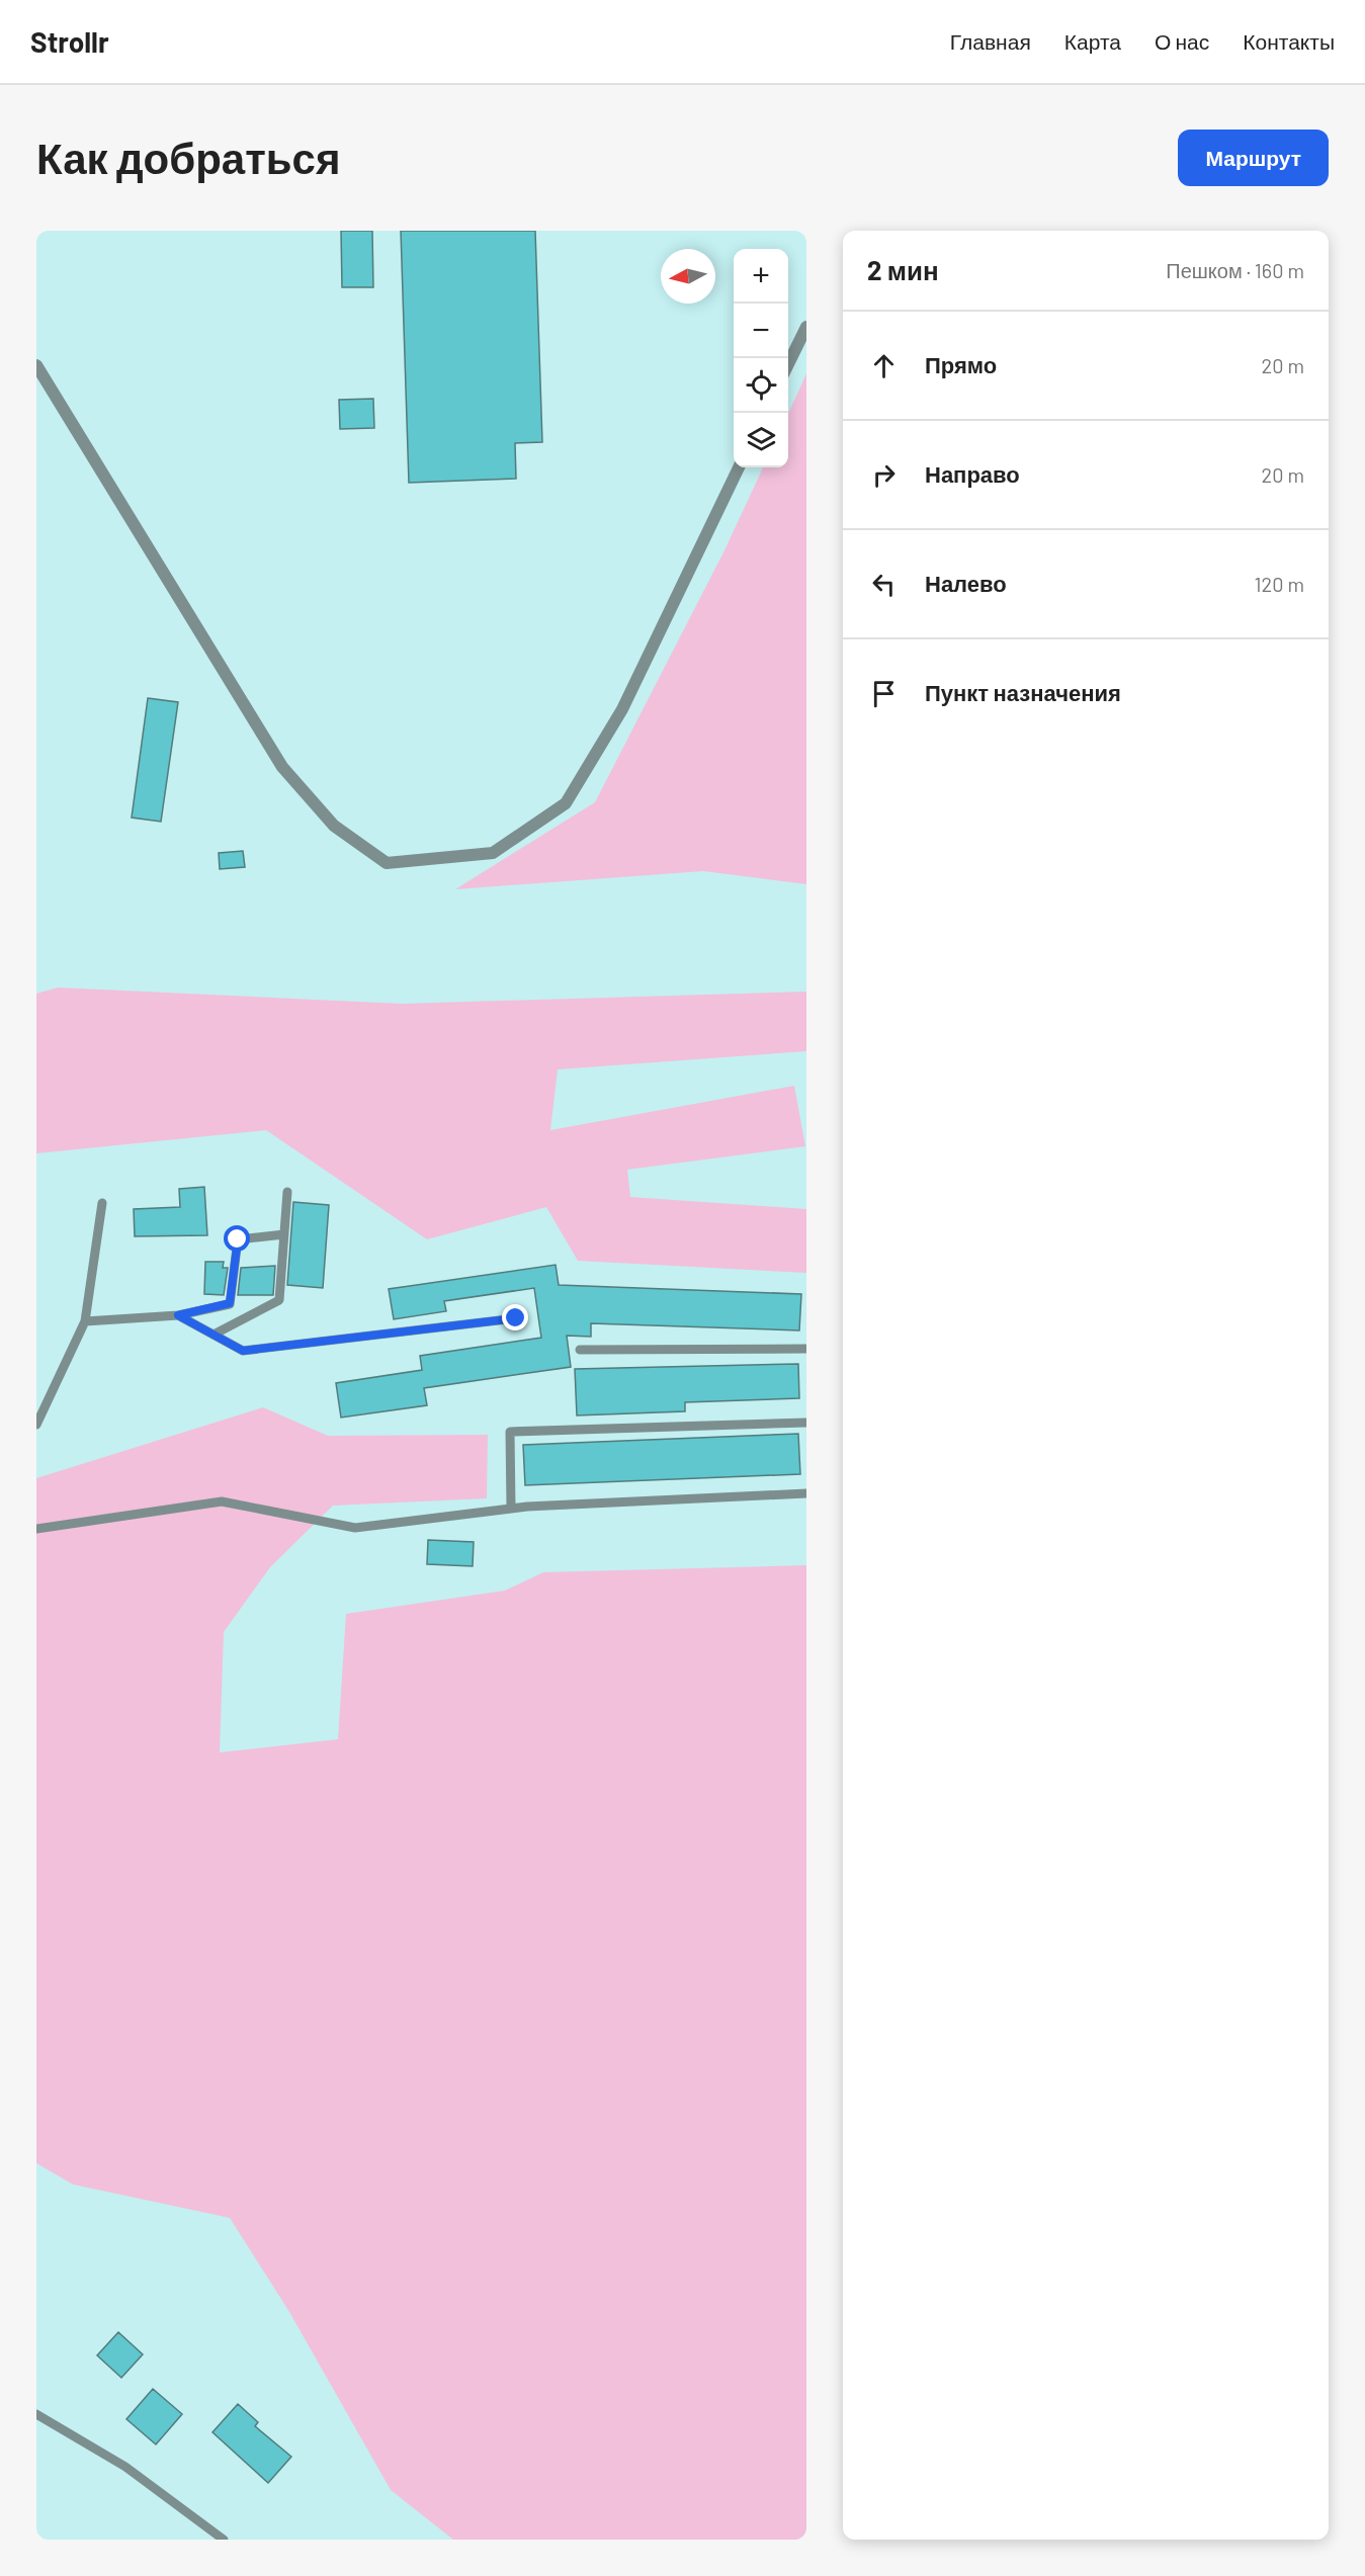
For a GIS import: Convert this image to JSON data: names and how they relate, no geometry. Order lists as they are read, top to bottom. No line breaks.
{"north":"left","page":{"header":"Strollr","nav":["Главная","Карта","О нас","Контакты"],"buttons":"Маршрут","title":"Как добраться","heading":["2 мин","Пешком · 160 m"],"map_buttons":["+","−"],"list":[["Прямо","20 m"],["Направо","20 m"],["Налево","120 m"],"Пункт назначения"]}}
